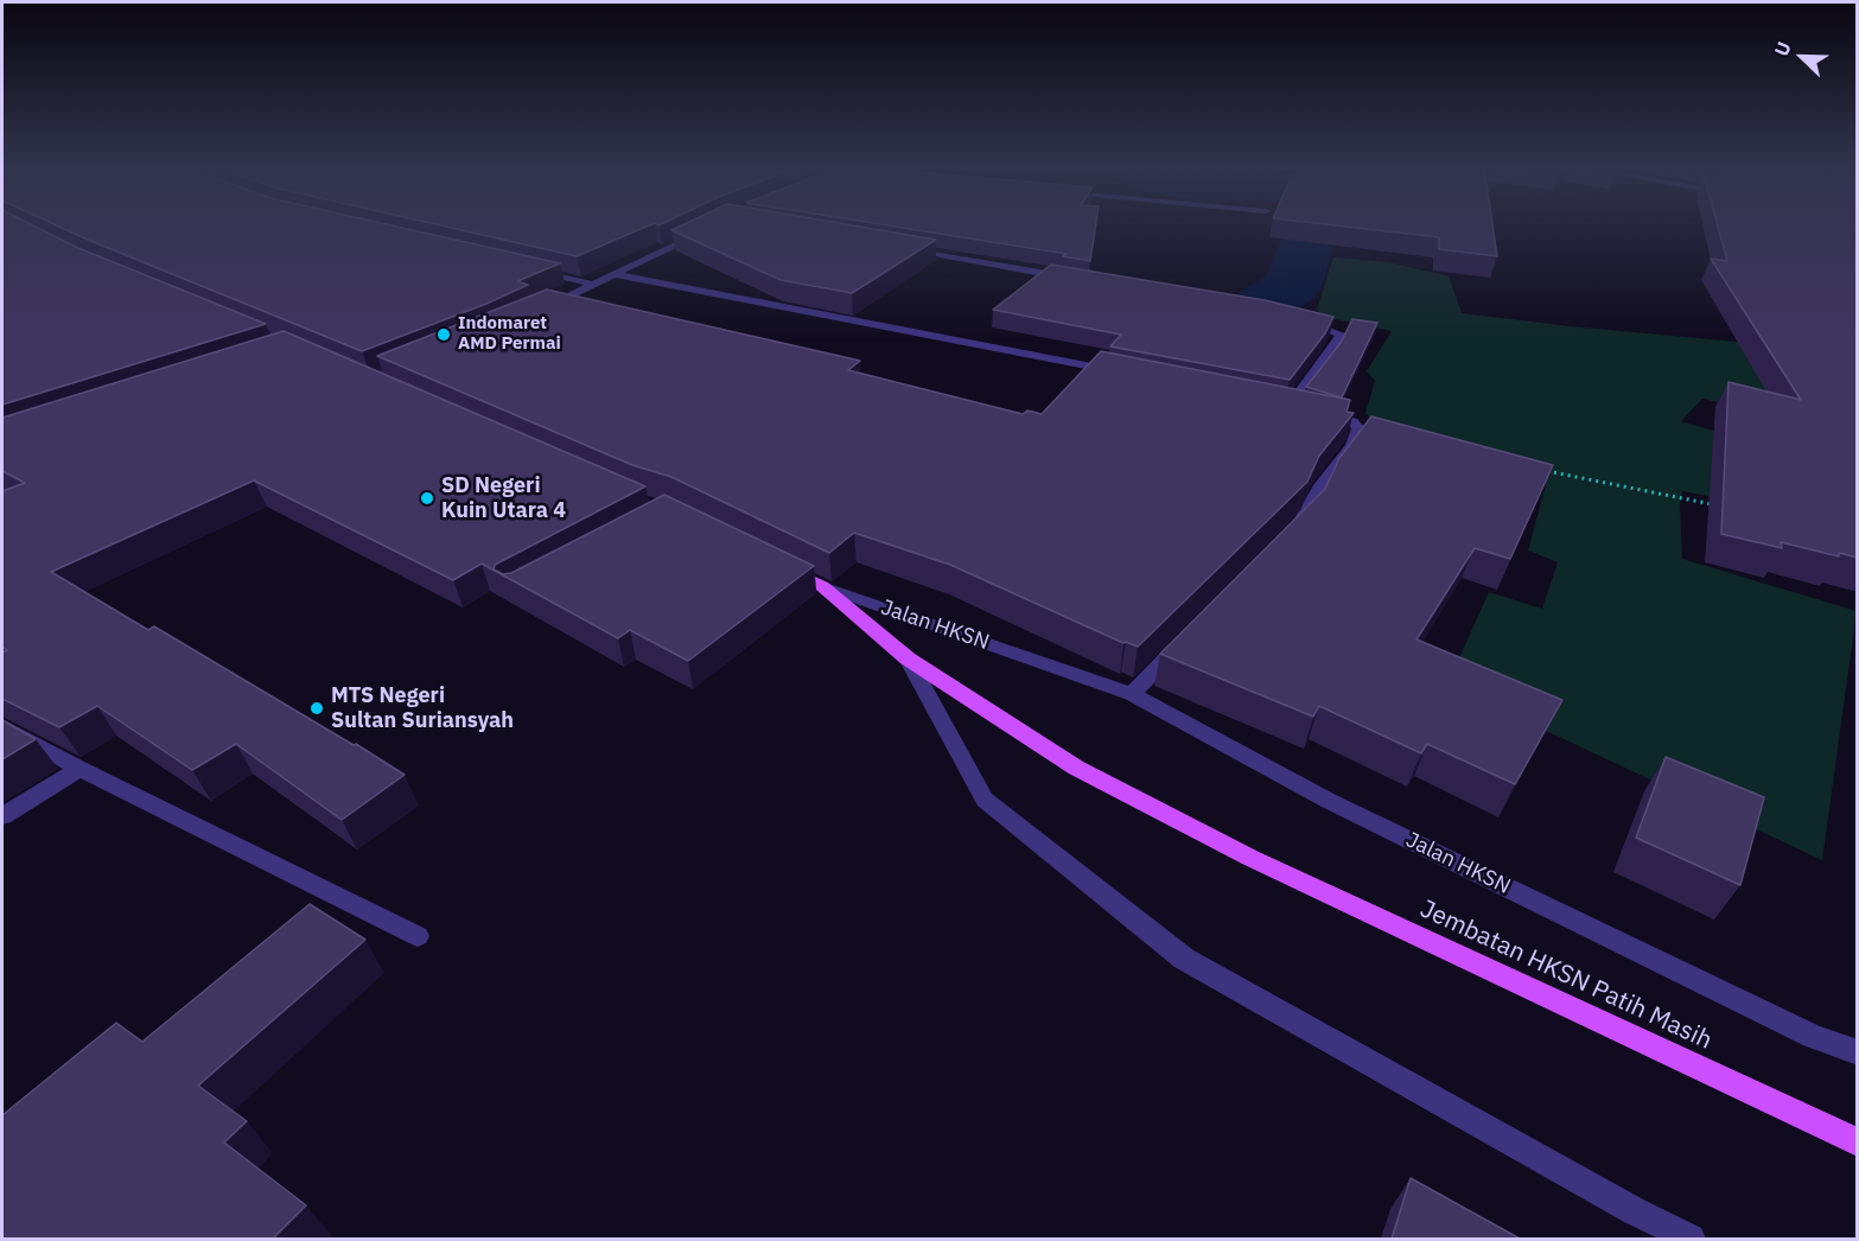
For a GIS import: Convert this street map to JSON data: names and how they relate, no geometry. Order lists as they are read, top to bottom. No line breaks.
{"streets":{"main road":["Jalan HKSN","Jembatan HKSN Patih Masih"]},"crossings":[["Jalan HKSN","Jembatan HKSN Patih Masih"]],"places":["Indomaret AMD Permai","SD Negeri Kuin Utara 4","MTS Negeri Sultan Suriansyah"],"north":"top left"}
